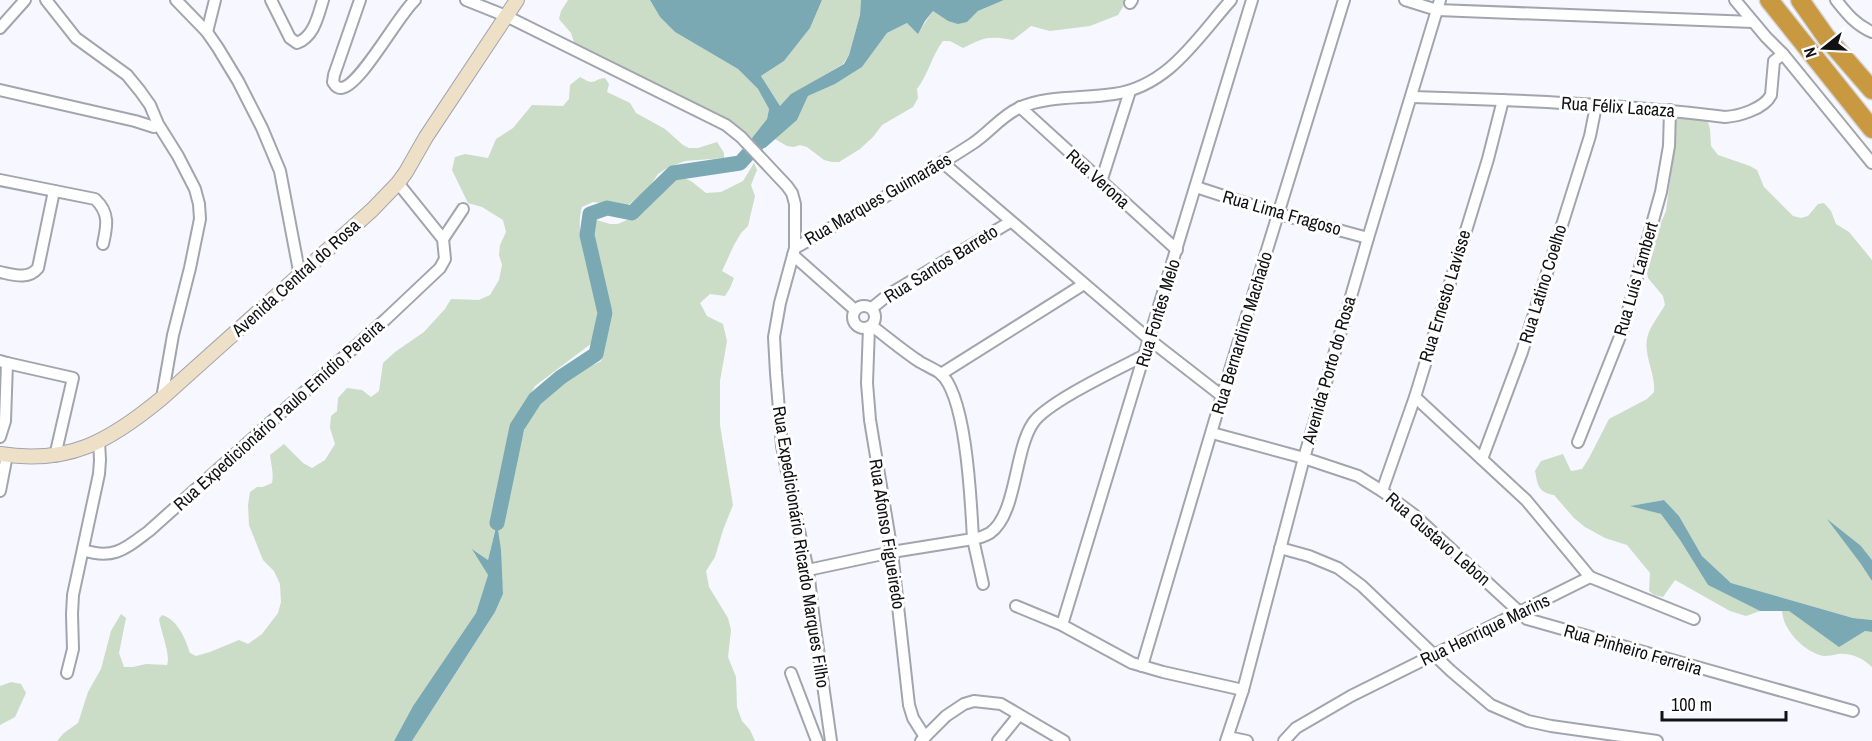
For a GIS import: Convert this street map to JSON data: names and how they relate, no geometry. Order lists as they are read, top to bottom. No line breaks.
{"streets":{"street":["Rua Félix Lacaza","Rua Verona","Rua Marques Guimarães","Rua Lima Fragoso","Rua Santos Barreto","Avenida Central do Rosa","Rua Luís Lambert","Rua Latino Coelho","Rua Ernesto Lavisse","Rua Fontes Melo","Rua Bernardino Machado","Avenida Porto do Rosa","Rua Expedicionário Paulo Emídio Pereira","Rua Afonso Figueiredo","Rua Gustavo Lebon","Rua Expedicionário Ricardo Marques Filho","Rua Henrique Marins","Rua Pinheiro Ferreira"]},"crossings":[["Rua Félix Lacaza","Rua Luís Lambert"],["Rua Félix Lacaza","Rua Latino Coelho"],["Rua Félix Lacaza","Rua Ernesto Lavisse"],["Rua Félix Lacaza","Avenida Porto do Rosa"],["Rua Verona","Rua Marques Guimarães"],["Rua Verona","Rua Fontes Melo"],["Rua Marques Guimarães","Avenida Central do Rosa"],["Rua Marques Guimarães","Rua Expedicionário Ricardo Marques Filho"],["Rua Lima Fragoso","Rua Fontes Melo"],["Rua Lima Fragoso","Rua Bernardino Machado"],["Rua Lima Fragoso","Avenida Porto do Rosa"],["Rua Santos Barreto","Rua Afonso Figueiredo"],["Rua Ernesto Lavisse","Rua Gustavo Lebon"],["Rua Bernardino Machado","Rua Gustavo Lebon"],["Avenida Porto do Rosa","Rua Gustavo Lebon"],["Rua Gustavo Lebon","Rua Henrique Marins"],["Rua Gustavo Lebon","Rua Pinheiro Ferreira"],["Rua Henrique Marins","Rua Pinheiro Ferreira"]],"scale_bar":"100 m","north":"left"}
